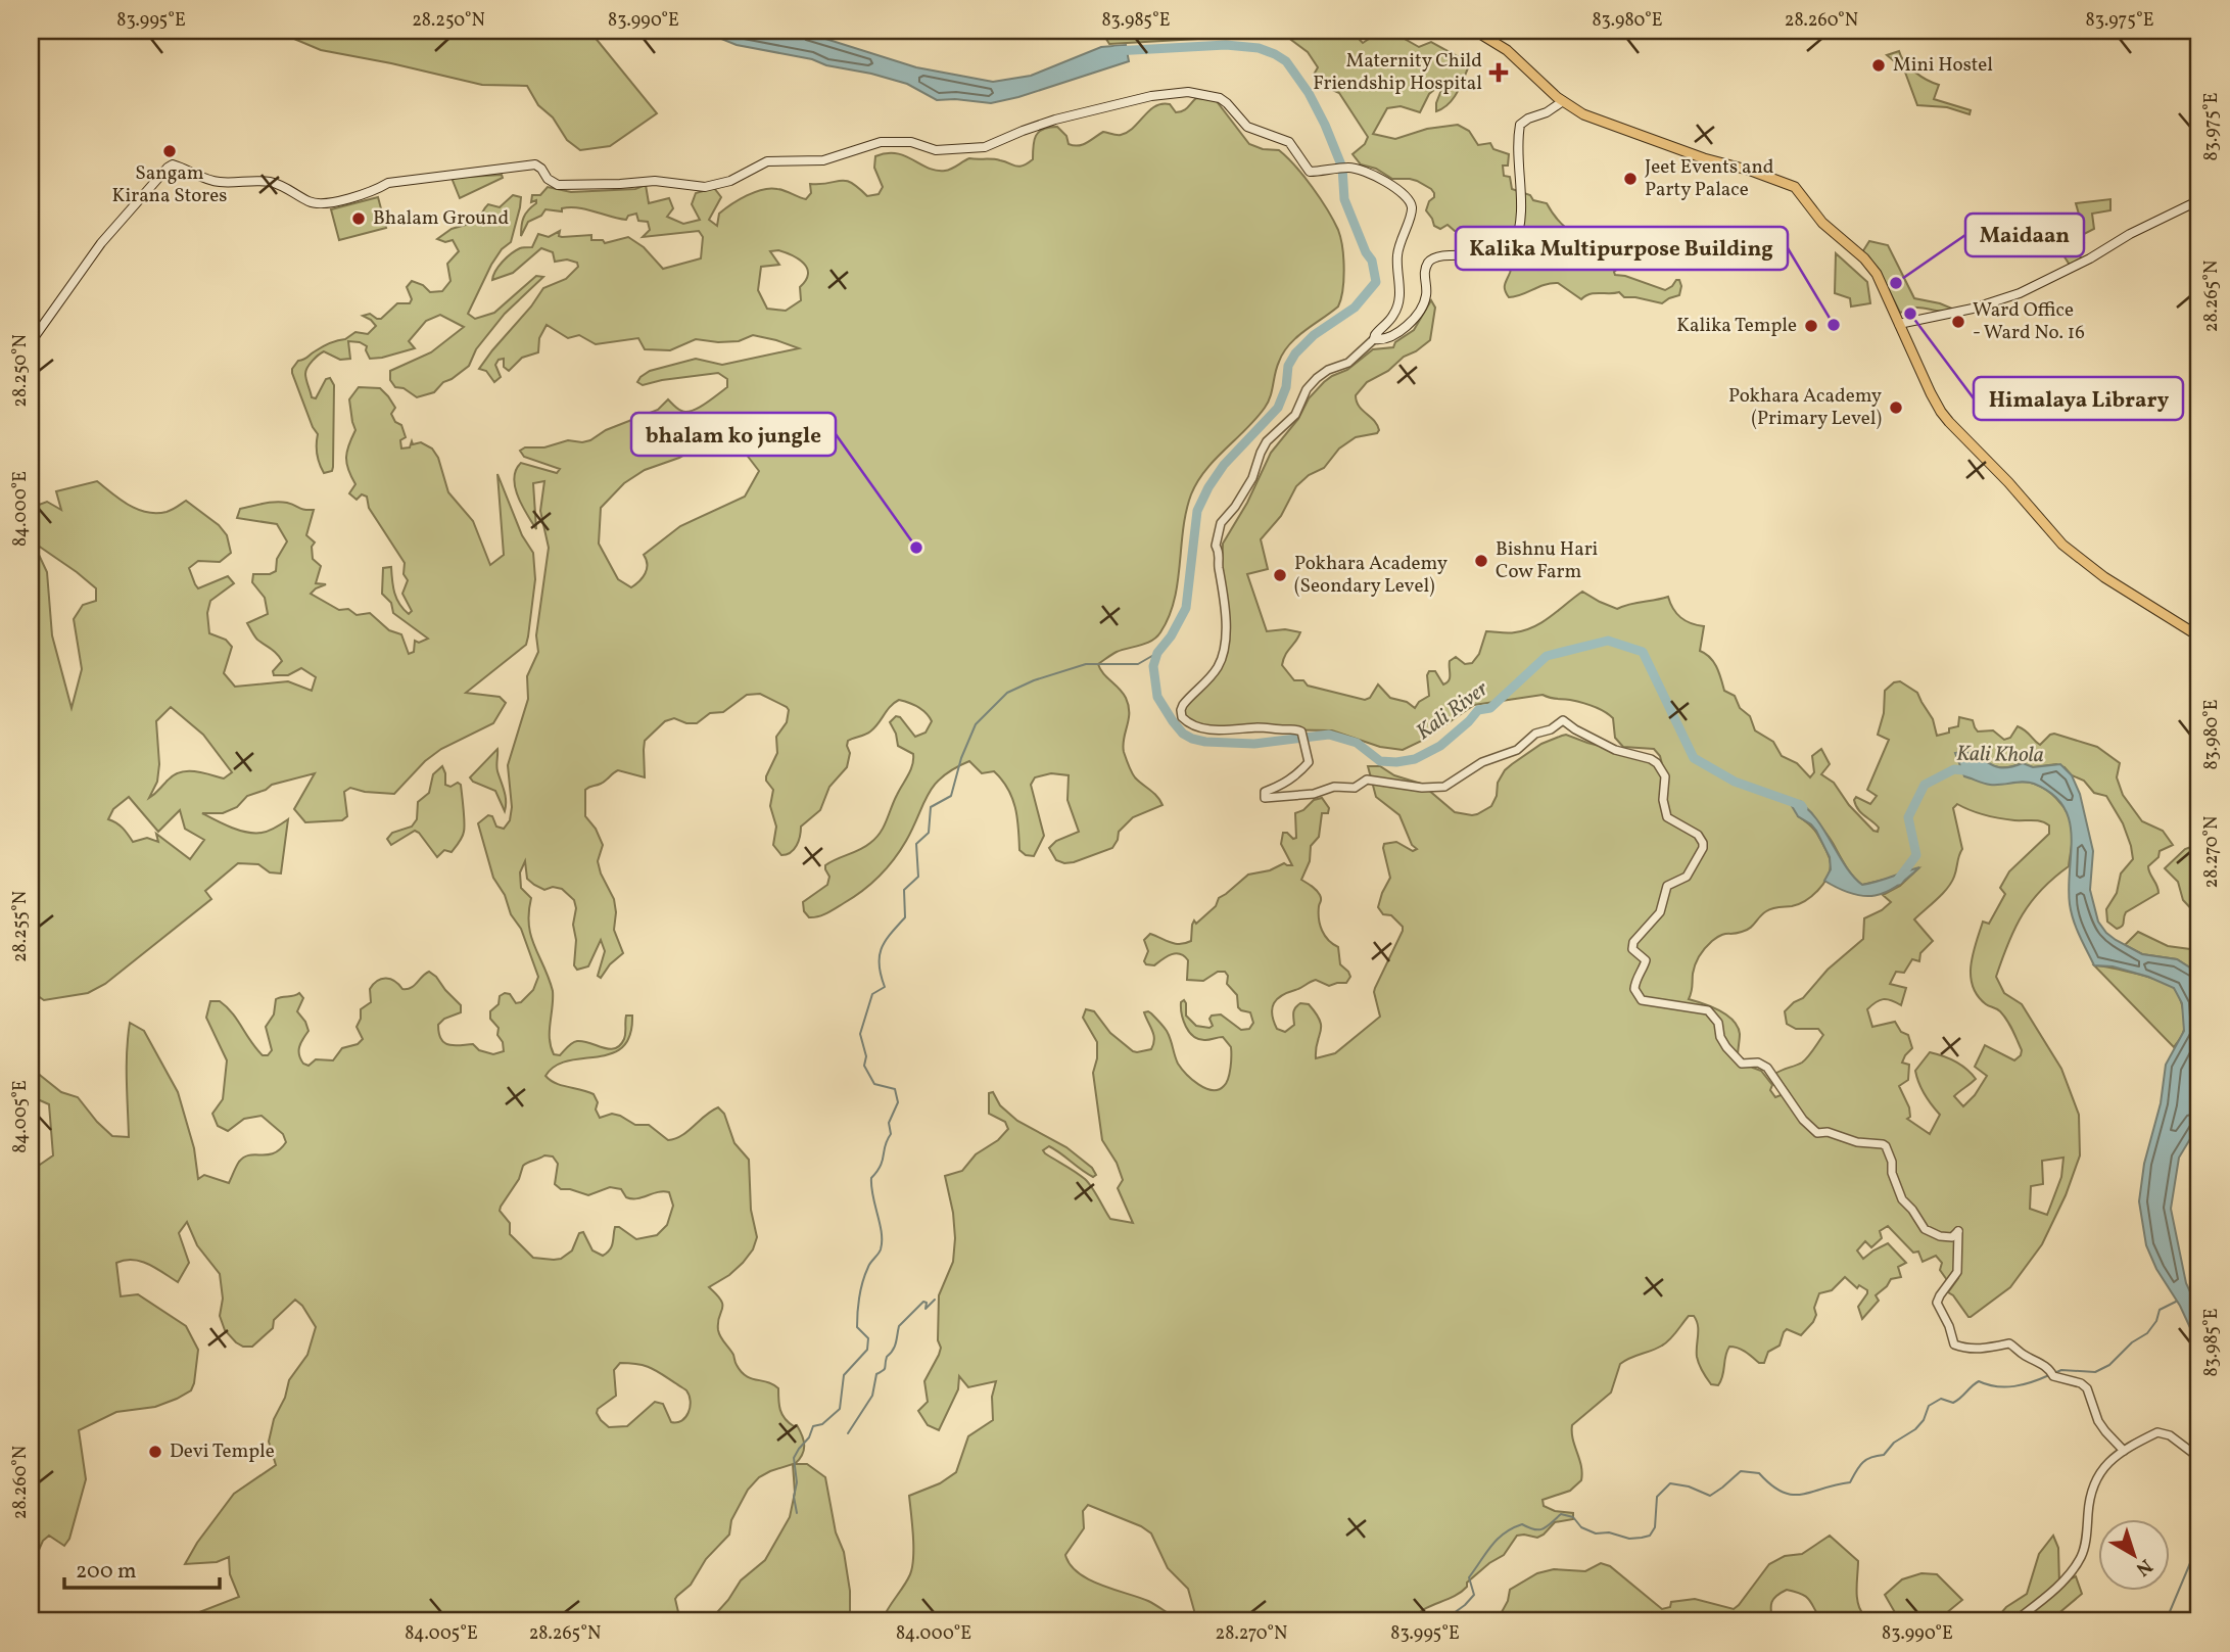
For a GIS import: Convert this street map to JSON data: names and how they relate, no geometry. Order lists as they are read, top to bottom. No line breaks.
{"water":["Kali River","Kali Khola"],"places":{"other":["Mini Hostel","Sangam Kirana Stores","Jeet Events and Party Palace","Bhalam Ground","Maidaan","Himalaya Library","Ward Office - Ward No. 16","Kalika Multipurpose Building","Kalika Temple","Pokhara Academy (Primary Level)","bhalam ko jungle","Bishnu Hari Cow Farm","Pokhara Academy (Seondary Level)","Devi Temple"],"health":["Maternity Child Friendship Hospital"]},"scale_bar":"200 m","north":"bottom right","coordinates":["83.995°E","28.250°N","83.990°E","83.985°E","83.980°E","28.260°N","83.975°E","28.265°N","84.000°E","28.270°N","28.255°N","84.005°E"]}
